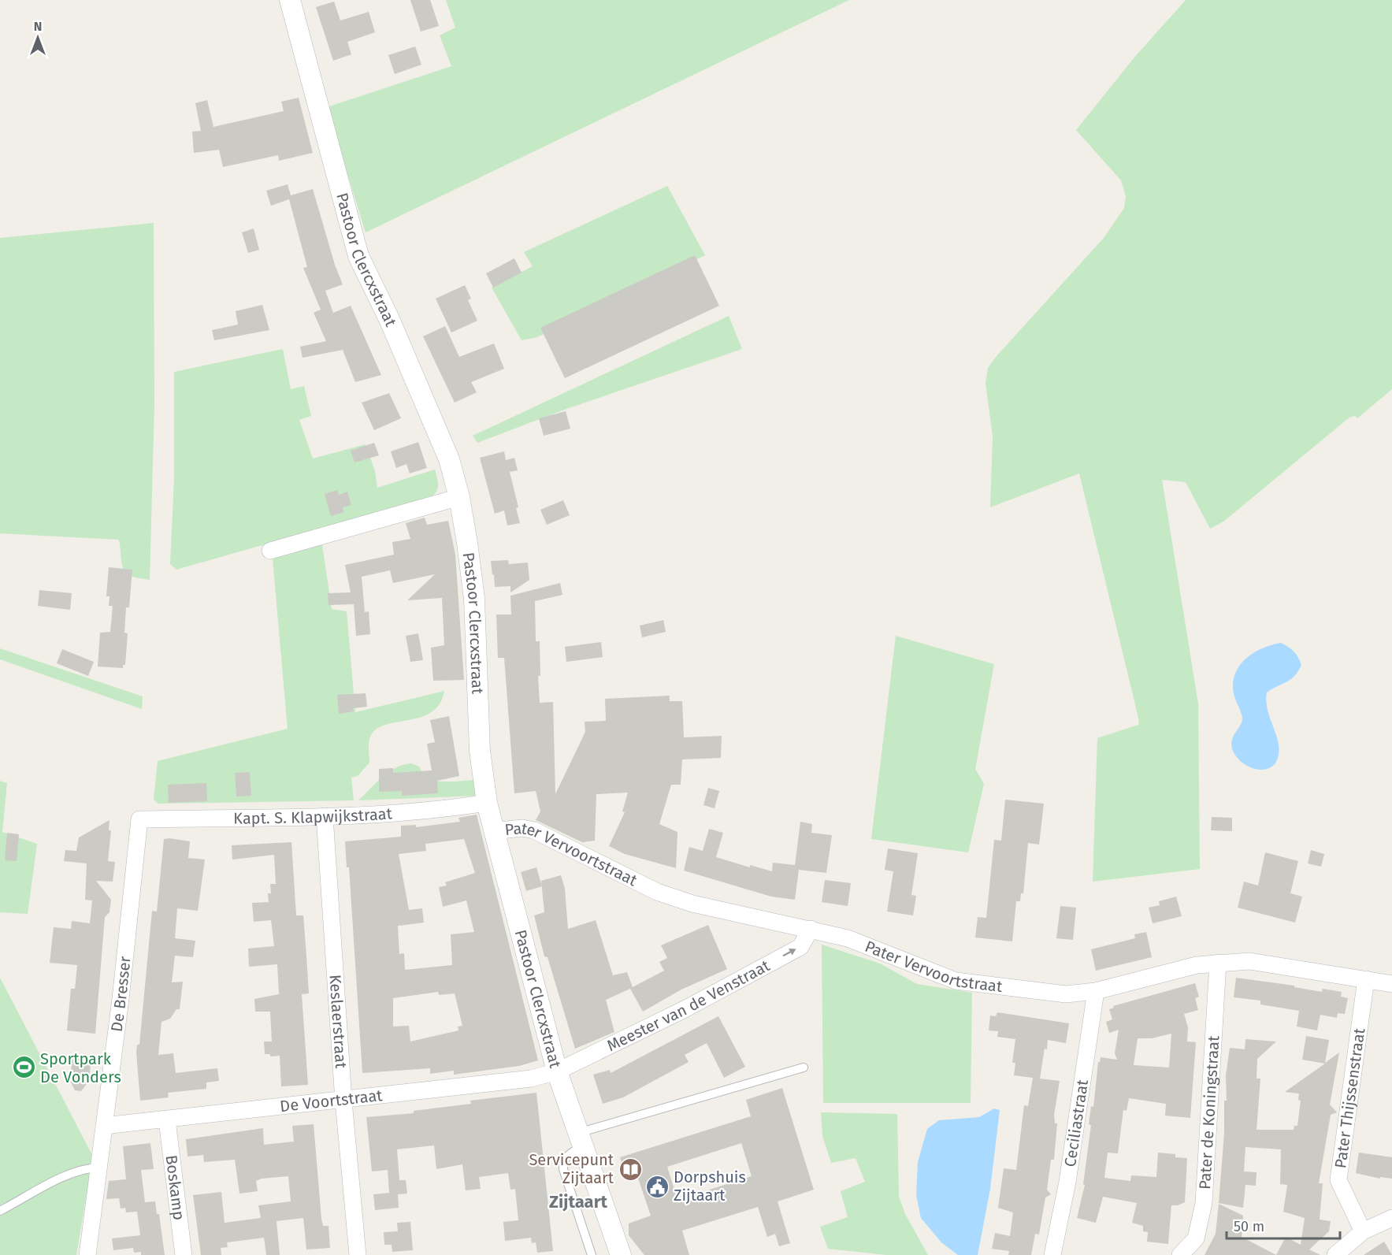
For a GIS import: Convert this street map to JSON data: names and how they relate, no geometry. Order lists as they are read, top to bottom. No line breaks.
{"streets":{"street":["Pastoor Clercxstraat","Kapt. S. Klapwijkstraat","Pater Vervoortstraat","De Bresser","Meester van de Venstraat","Keslaerstraat","Pater Thijssenstraat","De Voortstraat","Pater de Koningstraat","Ceciliastraat","Boskamp"]},"crossings":[["Pastoor Clercxstraat","Kapt. S. Klapwijkstraat"],["Pastoor Clercxstraat","Pater Vervoortstraat"],["Pastoor Clercxstraat","Meester van de Venstraat"],["Pastoor Clercxstraat","De Voortstraat"],["Kapt. S. Klapwijkstraat","De Bresser"],["Kapt. S. Klapwijkstraat","Keslaerstraat"],["Pater Vervoortstraat","Meester van de Venstraat"],["Pater Vervoortstraat","Pater Thijssenstraat"],["Pater Vervoortstraat","Pater de Koningstraat"],["Pater Vervoortstraat","Ceciliastraat"],["De Bresser","De Voortstraat"],["Meester van de Venstraat","De Voortstraat"],["Keslaerstraat","De Voortstraat"],["De Voortstraat","Boskamp"]],"one_way":["Meester van de Venstraat"],"districts":["Zijtaart"],"places":{"sports":["Sportpark De Vonders"],"library":["Servicepunt Zijtaart"],"public building":["Dorpshuis Zijtaart"]},"scale_bar":"50 m","north":"top"}
